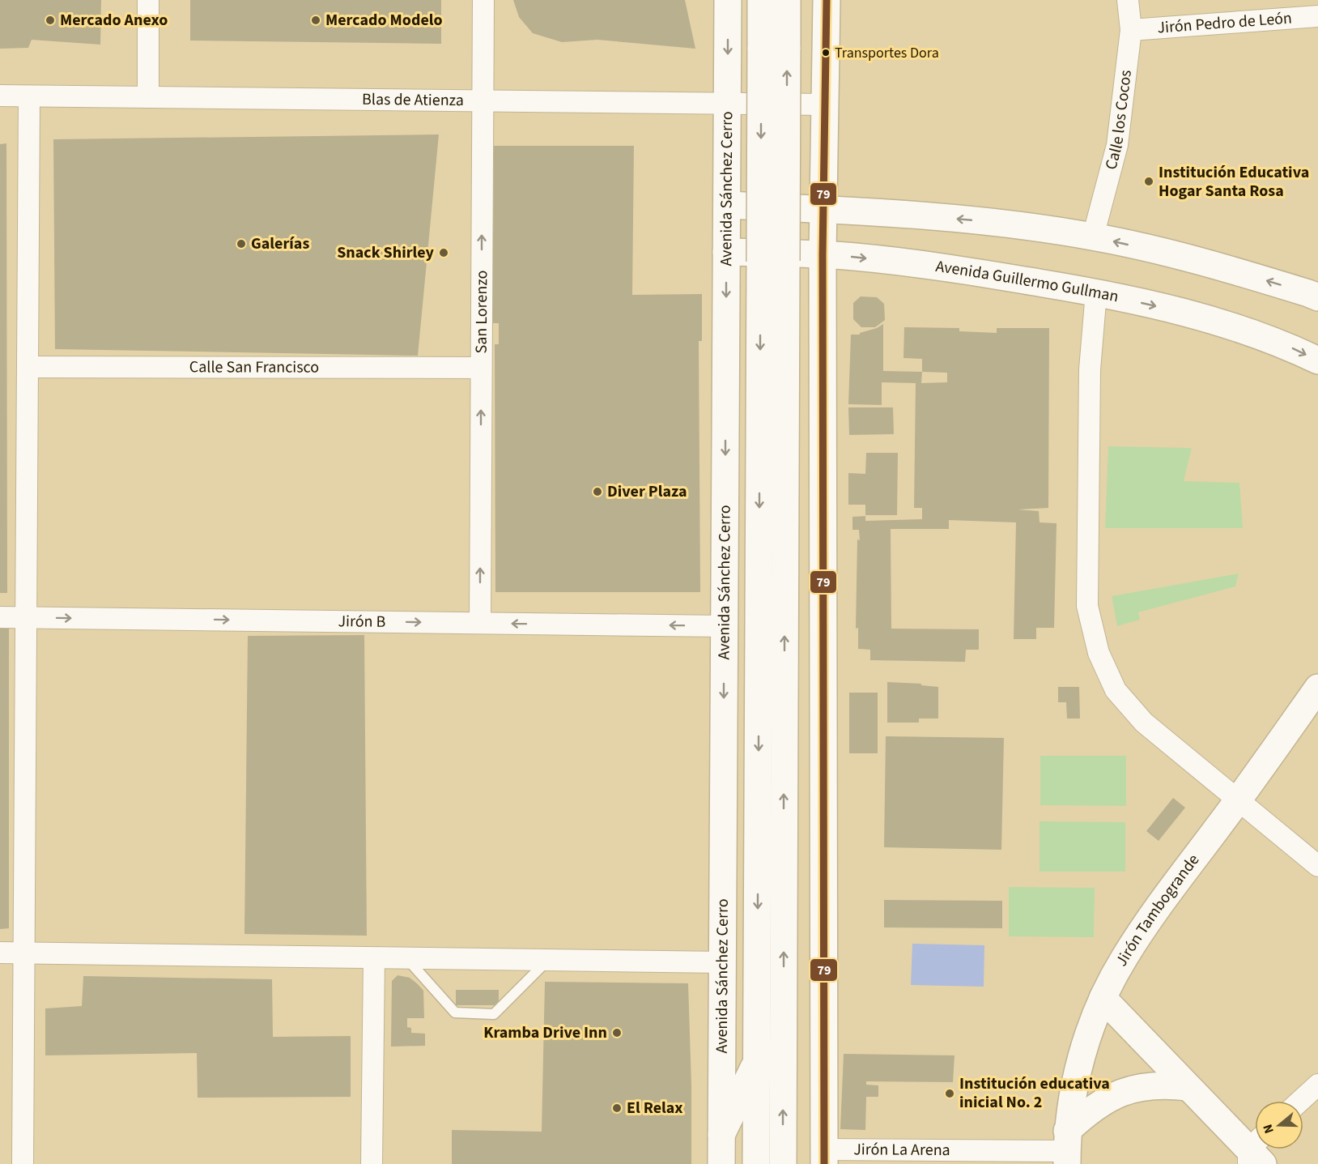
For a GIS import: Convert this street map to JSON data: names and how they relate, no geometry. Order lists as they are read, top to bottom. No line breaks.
{"streets":{"main road":["Avenida Sánchez Cerro","Avenida Guillermo Gullman","Jirón Tambogrande"],"street":["Jirón Pedro de León","Blas de Atienza","Calle los Cocos","San Lorenzo","Calle San Francisco","Jirón B","Jirón La Arena"]},"crossings":[["Jirón Pedro de León","Calle los Cocos"],["Blas de Atienza","Avenida Sánchez Cerro"],["Blas de Atienza","San Lorenzo"],["Avenida Sánchez Cerro","Avenida Guillermo Gullman"],["Avenida Sánchez Cerro","Jirón B"],["San Lorenzo","Calle San Francisco"],["San Lorenzo","Jirón B"],["Jirón Tambogrande","Jirón La Arena"]],"one_way":["San Lorenzo"],"places":["Mercado Anexo","Mercado Modelo","Transportes Dora","Institución Educativa Hogar Santa Rosa","Galerías","Snack Shirley","Diver Plaza","Kramba Drive Inn","Institución educativa inicial No. 2","El Relax"],"lines":["transit line 79"],"north":"left"}
